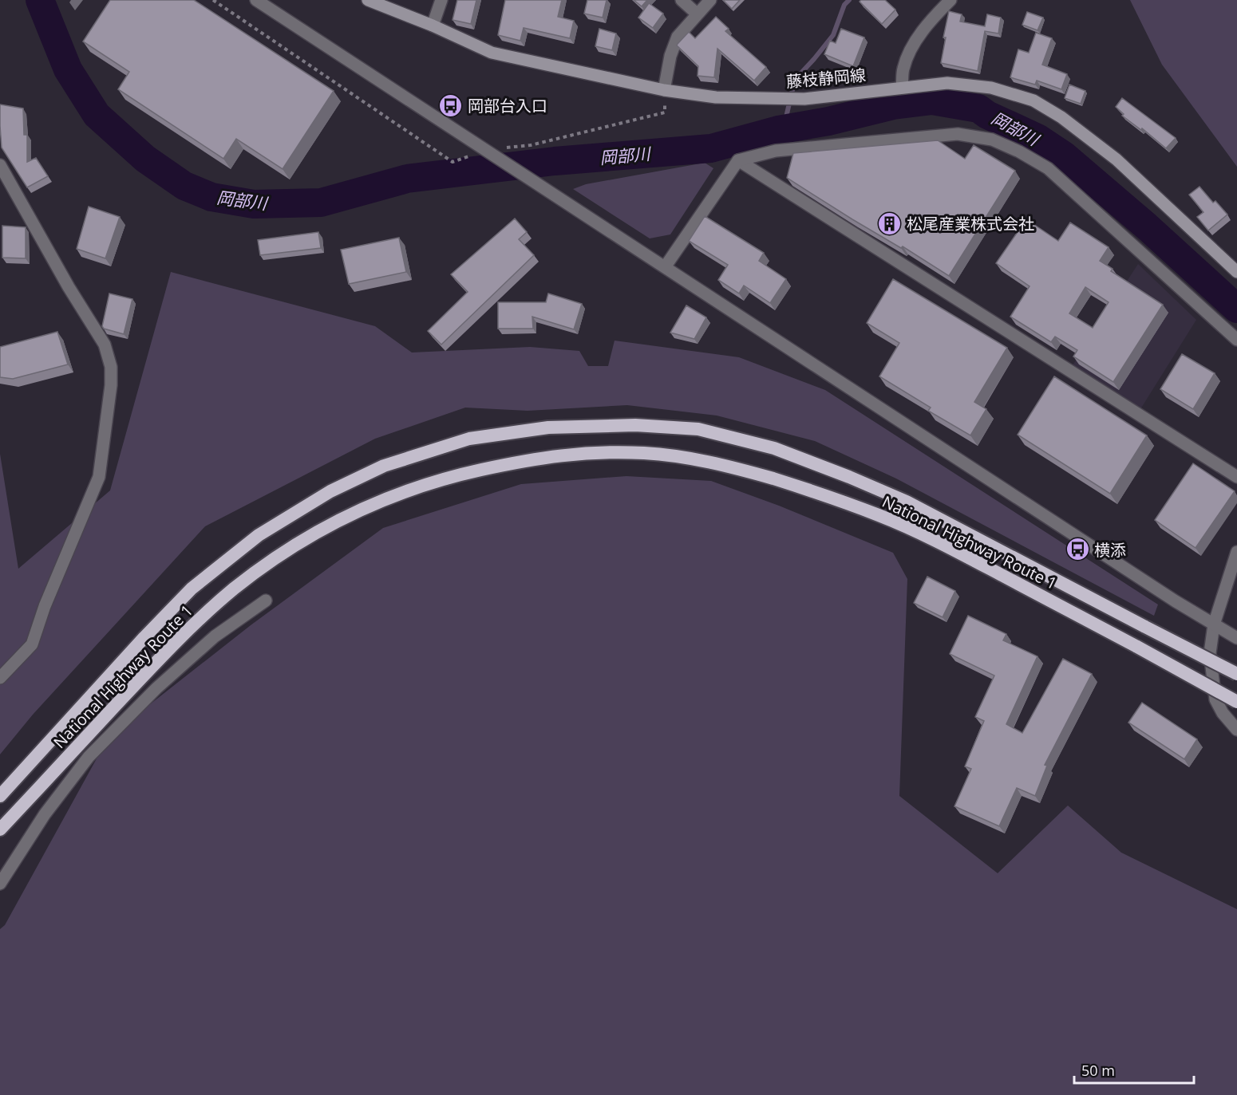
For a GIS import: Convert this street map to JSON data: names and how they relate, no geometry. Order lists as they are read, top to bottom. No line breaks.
{"streets":{"highway":["National Highway Route 1"],"main road":["藤枝静岡線"]},"water":["岡部川"],"places":{"bus stop":["岡部台入口","横添"],"building":["松尾産業株式会社"]},"scale_bar":"50 m"}
